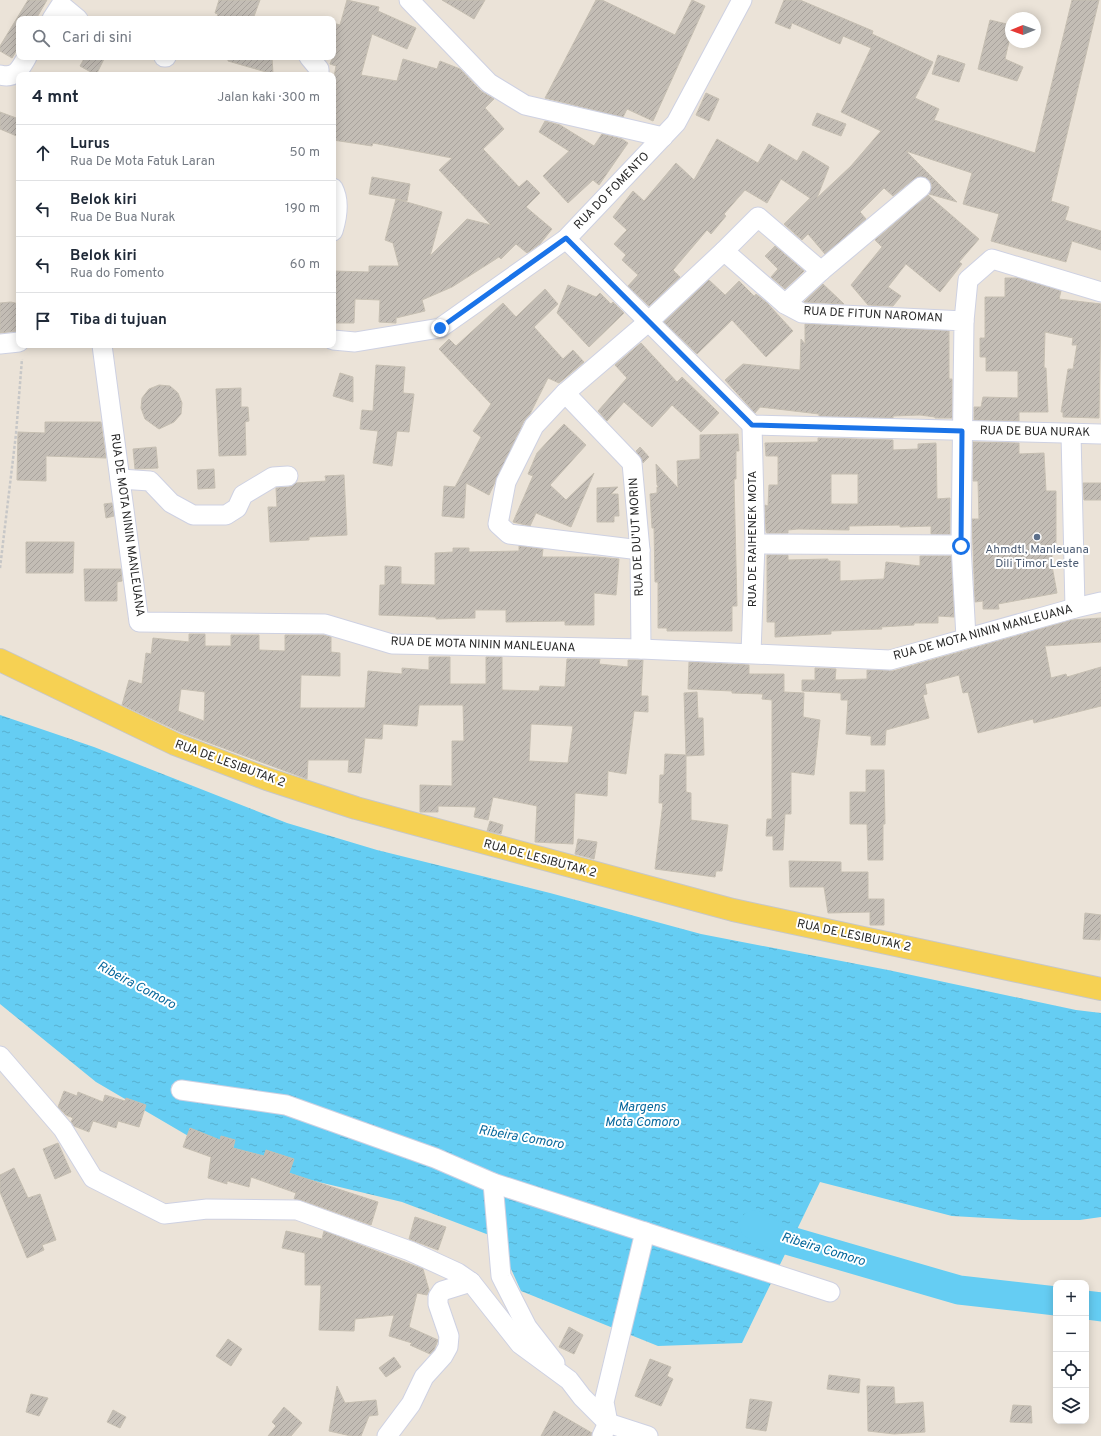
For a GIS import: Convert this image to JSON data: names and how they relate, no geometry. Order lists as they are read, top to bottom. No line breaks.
{"streets":{"main road":["RUA DE LESIBUTAK 2"],"street":["RUA DO FOMENTO","RUA DE FITUN NAROMAN","RUA DE BUA NURAK","RUA DE MOTA NININ MANLEUANA","RUA DE DU’UT MORIN","RUA DE RAIHENEK MOTA"]},"crossings":[["RUA DE BUA NURAK","RUA DE RAIHENEK MOTA"],["RUA DE MOTA NININ MANLEUANA","RUA DE DU’UT MORIN"],["RUA DE MOTA NININ MANLEUANA","RUA DE RAIHENEK MOTA"]],"water":["Ribeira Comoro","Margens Mota Comoro"],"places":["Ahmdtl, Manleuana Dili Timor Leste"],"north":"left","page":{"search":"Cari di sini","heading":["4 mnt","Jalan kaki · 300 m"],"list":[["Lurus","Rua De Mota Fatuk Laran","50 m"],["Belok kiri","Rua De Bua Nurak","190 m"],["Belok kiri","Rua do Fomento","60 m"],"Tiba di tujuan"],"map_buttons":["+","−"]}}
